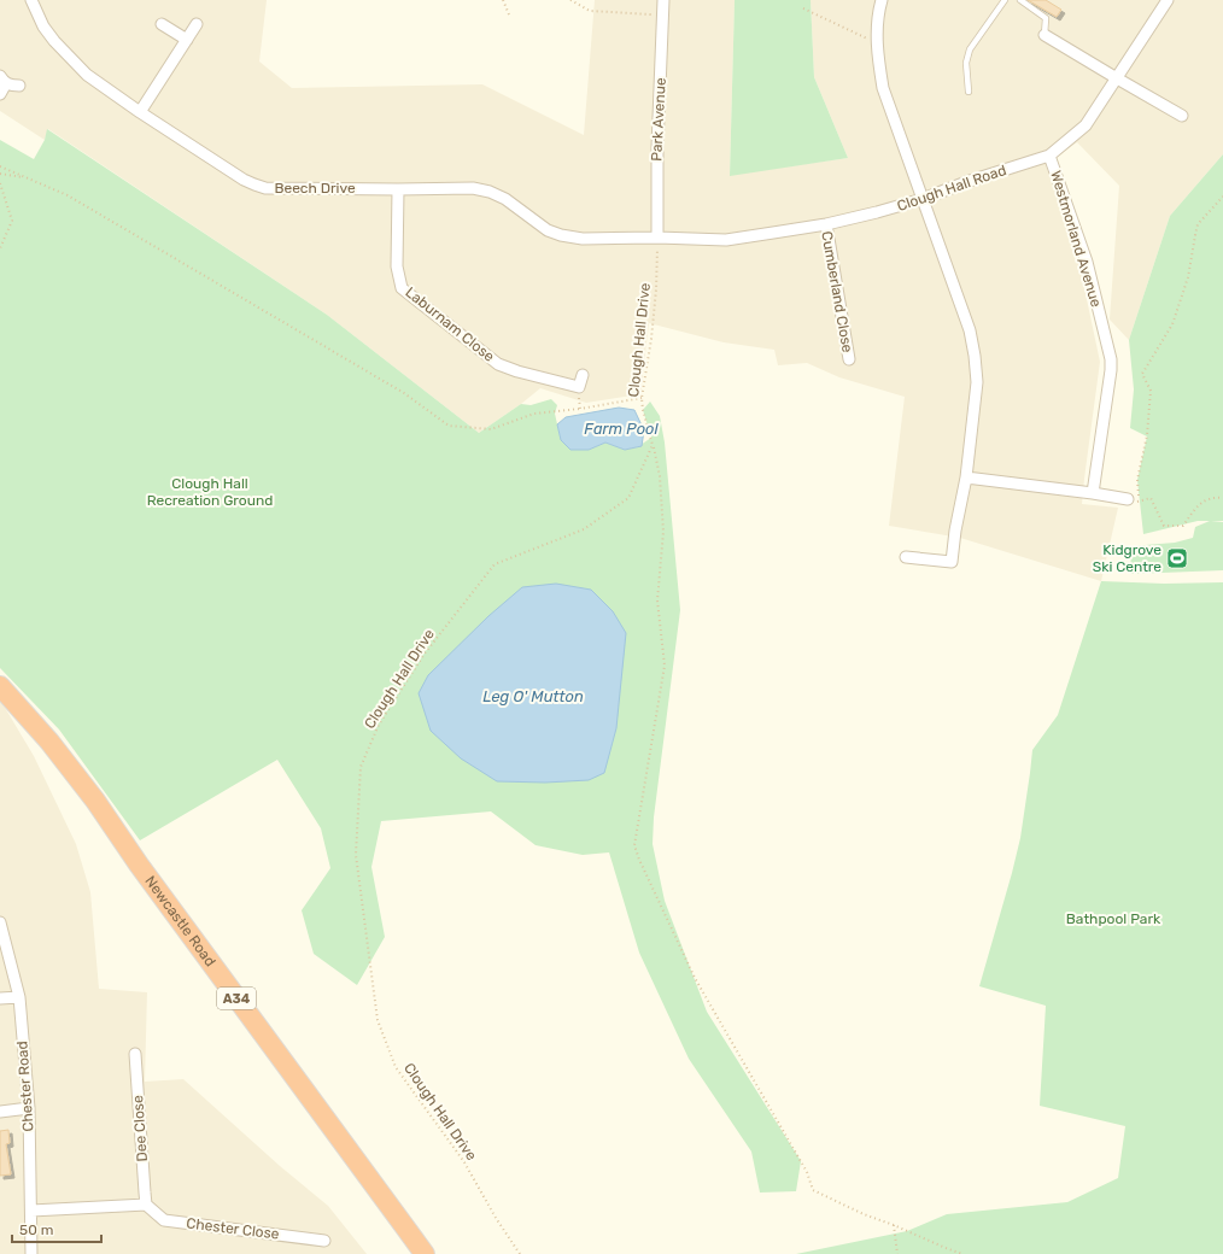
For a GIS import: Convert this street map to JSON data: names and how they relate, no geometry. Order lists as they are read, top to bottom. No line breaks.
{"streets":{"highway":["Newcastle Road","A34"],"street":["Park Avenue","Beech Drive","Clough Hall Road","Westmorland Avenue","Cumberland Close","Laburnam Close","Chester Road","Dee Close","Chester Close"],"path":["Clough Hall Drive"]},"crossings":[["Park Avenue","Beech Drive"],["Park Avenue","Clough Hall Road"],["Park Avenue","Clough Hall Drive"],["Beech Drive","Clough Hall Road"],["Beech Drive","Laburnam Close"],["Beech Drive","Clough Hall Drive"],["Clough Hall Road","Westmorland Avenue"],["Clough Hall Road","Cumberland Close"],["Clough Hall Road","Clough Hall Drive"],["Dee Close","Chester Close"]],"water":["Farm Pool","Leg O' Mutton"],"parks":["Clough Hall Recreation Ground","Bathpool Park"],"places":{"sports":["Kidgrove Ski Centre"]},"scale_bar":"50 m"}
